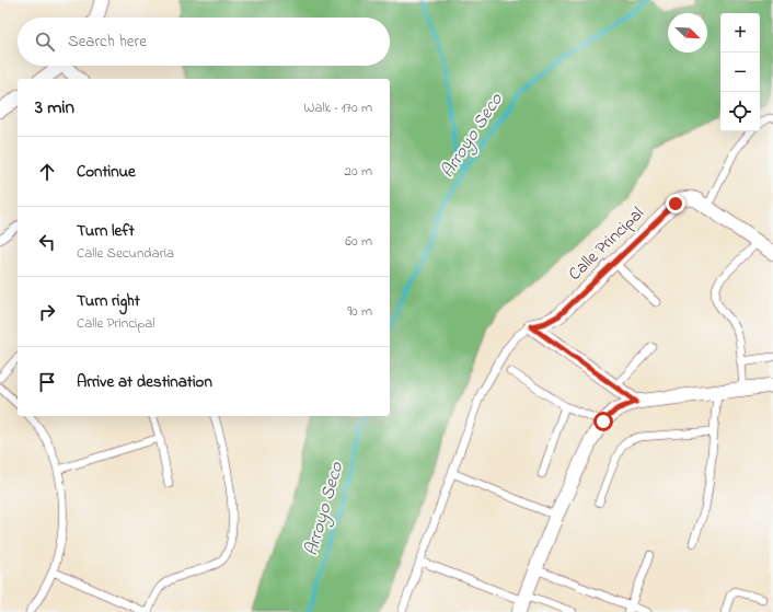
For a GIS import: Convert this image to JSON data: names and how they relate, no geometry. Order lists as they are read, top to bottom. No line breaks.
{"streets":{"street":["Calle Principal"]},"water":["Arroyo Seco"],"north":"bottom right","page":{"map_buttons":["+","−"],"search":"Search here","heading":["3 min","Walk · 170 m"],"list":[["Continue","20 m"],["Turn left","Calle Secundaria","60 m"],["Turn right","Calle Principal","90 m"],"Arrive at destination"]}}
